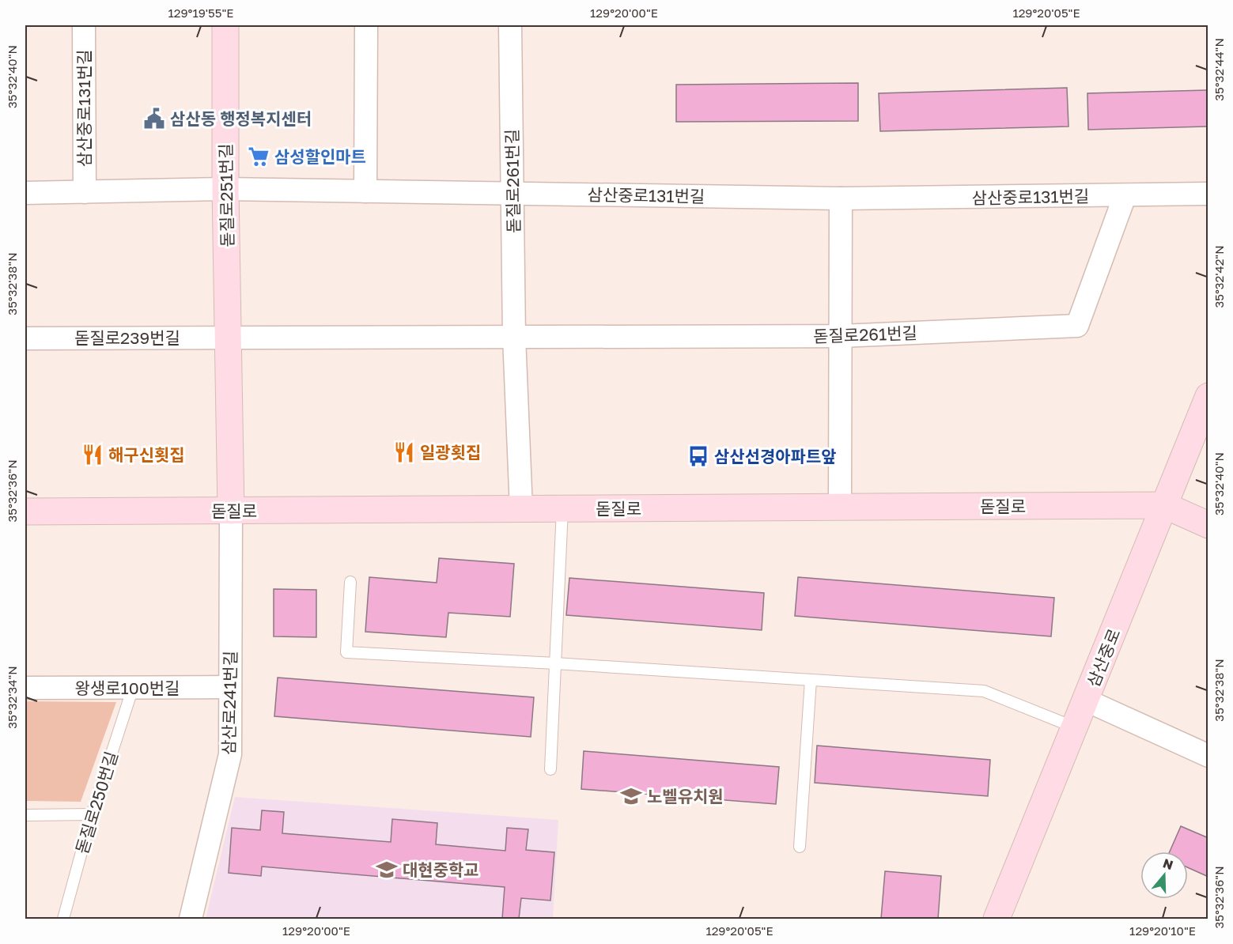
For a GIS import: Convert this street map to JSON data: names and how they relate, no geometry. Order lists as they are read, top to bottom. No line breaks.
{"streets":{"main road":["돋질로251번길","돋질로","삼산중로"],"street":["삼산중로131번길","돋질로261번길","돋질로239번길","왕생로100번길","삼산로241번길"],"lane":["돋질로250번길"]},"crossings":[["삼산중로131번길","돋질로261번길"],["삼산중로131번길","돋질로251번길"],["돋질로261번길","돋질로"],["돋질로251번길","돋질로239번길"],["돋질로251번길","돋질로"],["돋질로251번길","삼산로241번길"],["돋질로","삼산중로"],["돋질로","삼산로241번길"],["왕생로100번길","삼산로241번길"],["왕생로100번길","돋질로250번길"]],"places":{"public building":["삼산동 행정복지센터"],"supermarket":["삼성할인마트"],"restaurant":["일광횟집","해구신횟집"],"bus stop":["삼산선경아파트앞"],"school or university":["노벨유치원","대현중학교"]},"north":"top","coordinates":["129°19'55\"E","129°20'00\"E","129°20'05\"E","35°32'44\"N","35°32'40\"N","35°32'42\"N","35°32'38\"N","35°32'36\"N","35°32'34\"N","129°20'10\"E"]}
